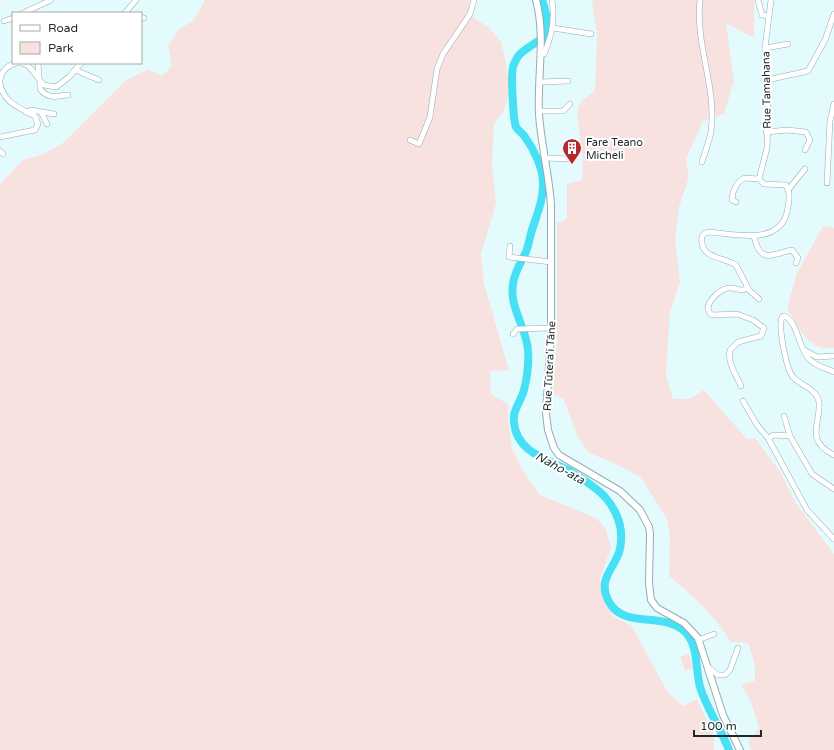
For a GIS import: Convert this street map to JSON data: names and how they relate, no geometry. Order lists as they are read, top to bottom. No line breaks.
{"streets":{"street":["Rue Tamahana","Rue Tūtera'i Tāne"]},"water":["Naho-ata"],"places":{"building":["Fare Teano Micheli"]},"legend":["Road","Park"],"scale_bar":"100 m"}
